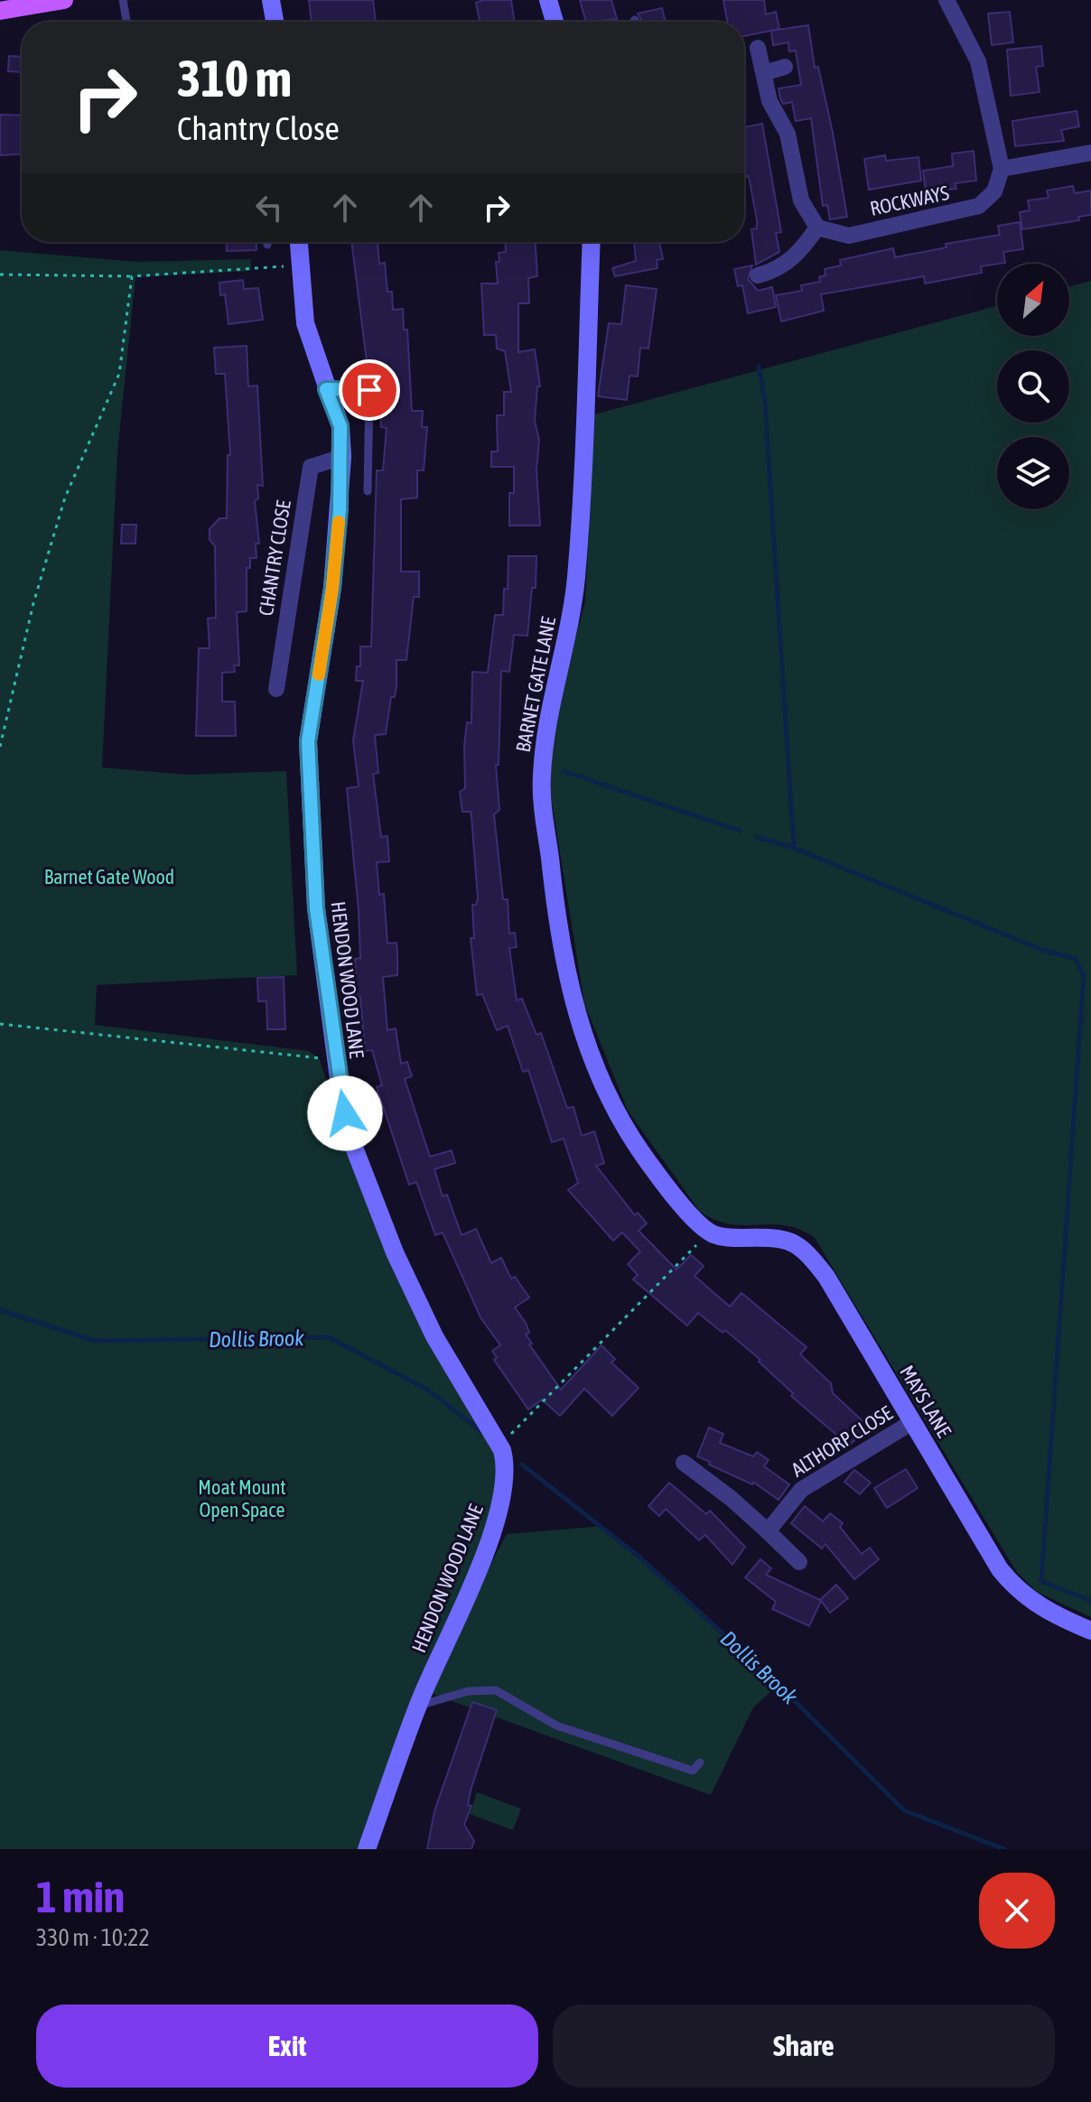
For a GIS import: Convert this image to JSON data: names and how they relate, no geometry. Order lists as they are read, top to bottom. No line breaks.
{"streets":{"main road":["BARNET GATE LANE","HENDON WOOD LANE","MAYS LANE"],"street":["ROCKWAYS","CHANTRY CLOSE","ALTHORP CLOSE"]},"crossings":[["CHANTRY CLOSE","HENDON WOOD LANE"],["BARNET GATE LANE","MAYS LANE"],["MAYS LANE","ALTHORP CLOSE"]],"water":["Dollis Brook"],"parks":["Barnet Gate Wood","Moat Mount Open Space"],"north":"top right","page":{"turn":["310 m","Chantry Close"],"heading":["1 min","330 m · 10:22"],"buttons":["Exit","Share"]}}
